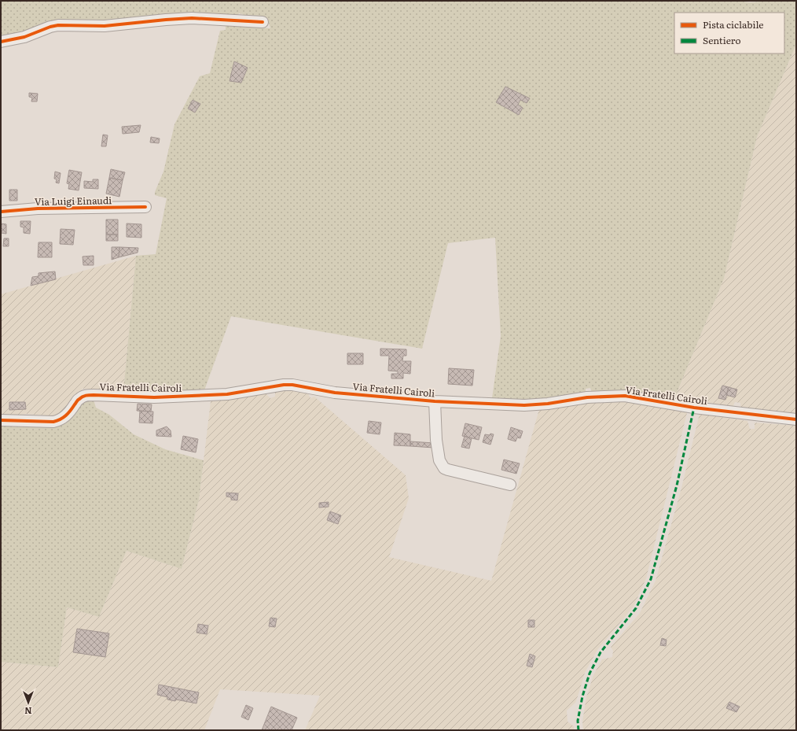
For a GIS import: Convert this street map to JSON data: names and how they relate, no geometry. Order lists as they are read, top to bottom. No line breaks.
{"streets":{"street":["Via Luigi Einaudi","Via Fratelli Cairoli"]},"legend":["Pista ciclabile","Sentiero"],"north":"bottom"}
